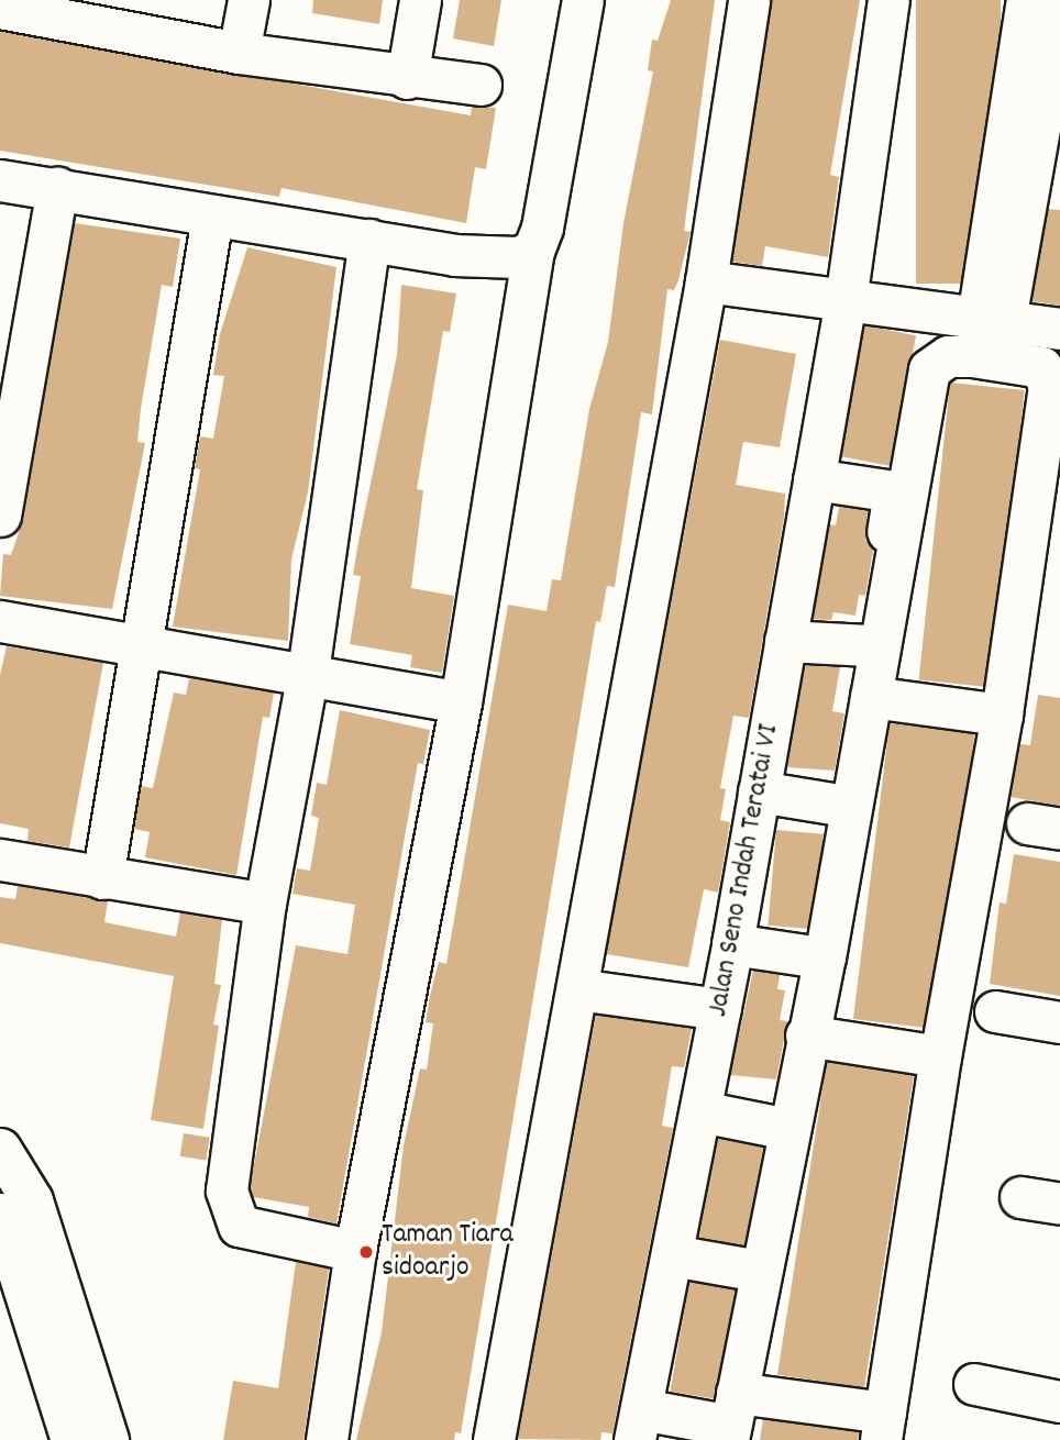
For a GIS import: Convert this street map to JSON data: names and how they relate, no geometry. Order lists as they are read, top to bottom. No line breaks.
{"streets":{"street":["Jalan Seno Indah Teratai VI"]},"places":["Taman Tiara sidoarjo"]}
